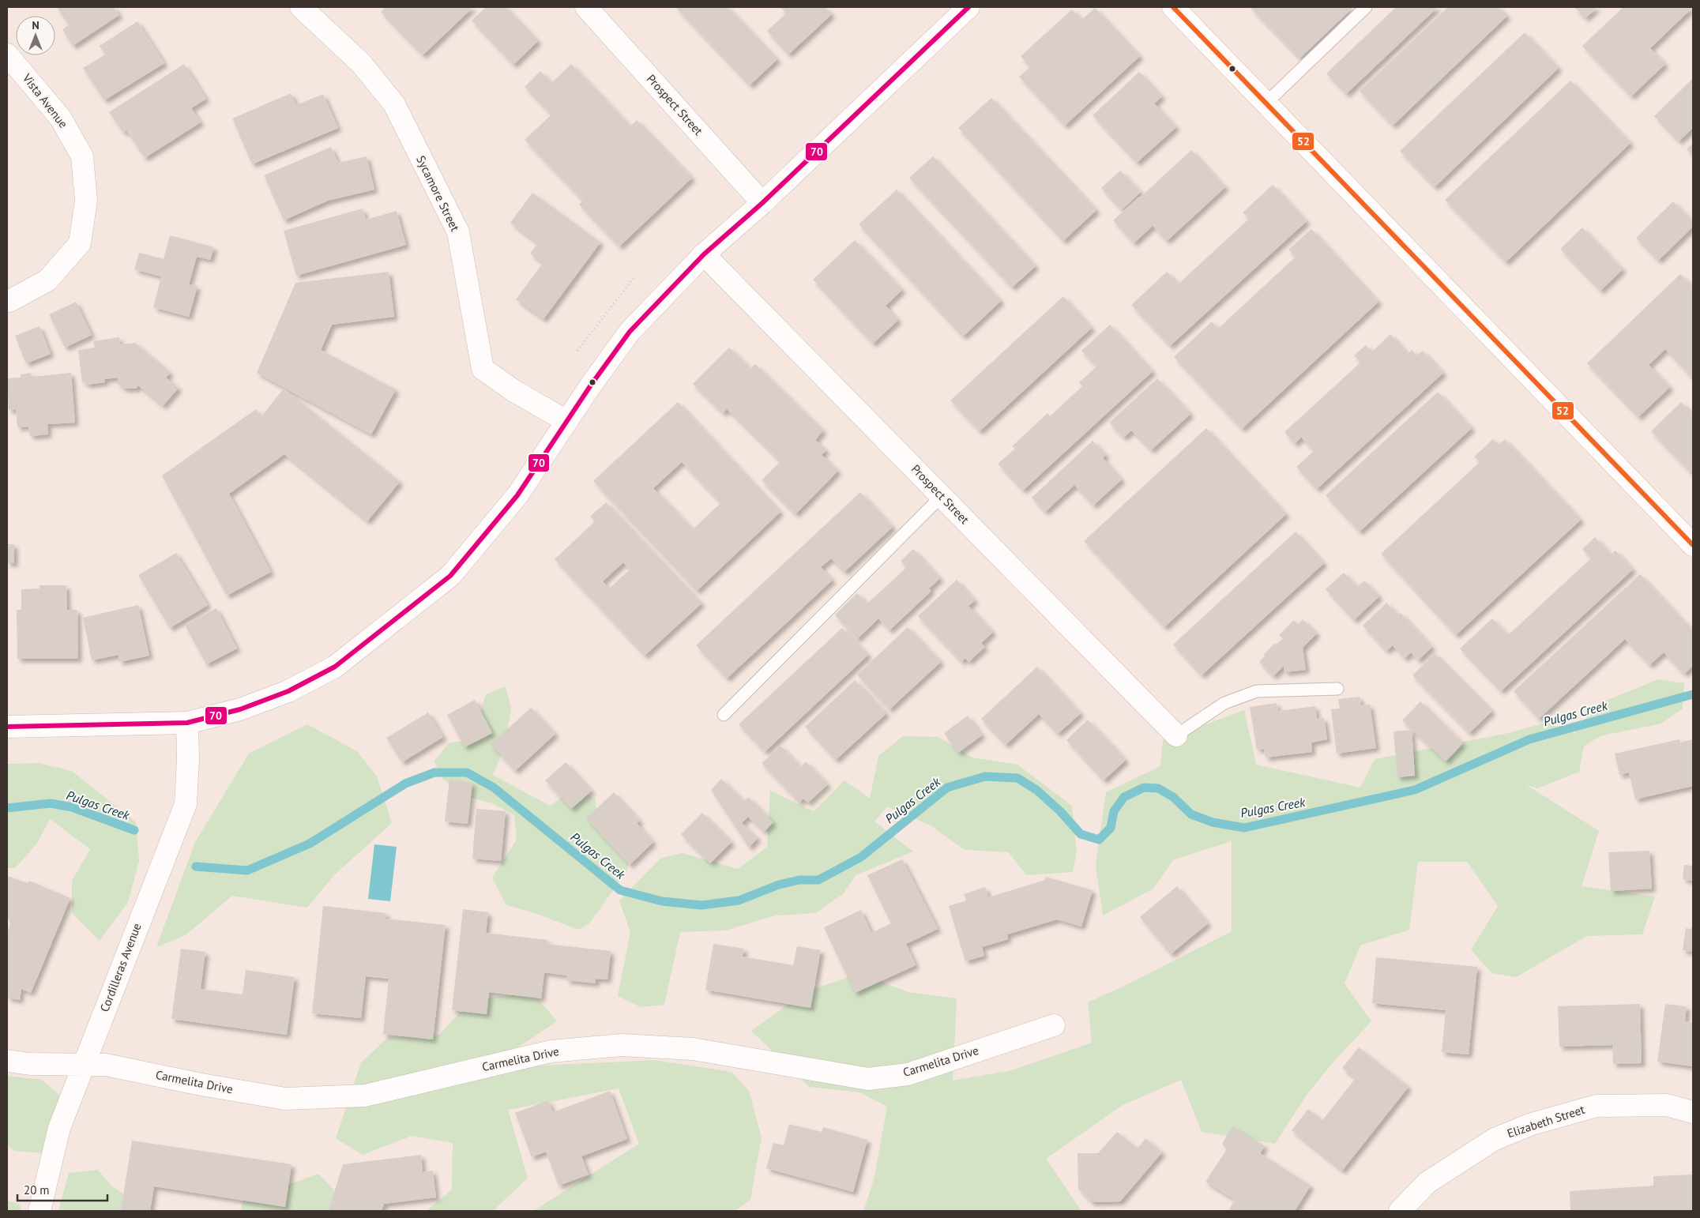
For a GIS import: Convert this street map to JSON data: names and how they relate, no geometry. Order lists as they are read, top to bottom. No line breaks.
{"streets":{"street":["Vista Avenue","Prospect Street","Sycamore Street","Cordilleras Avenue","Carmelita Drive","Elizabeth Street"]},"crossings":[["Cordilleras Avenue","Carmelita Drive"]],"water":["Pulgas Creek"],"lines":["transit line 70","transit line 52"],"scale_bar":"20 m","north":"top"}
